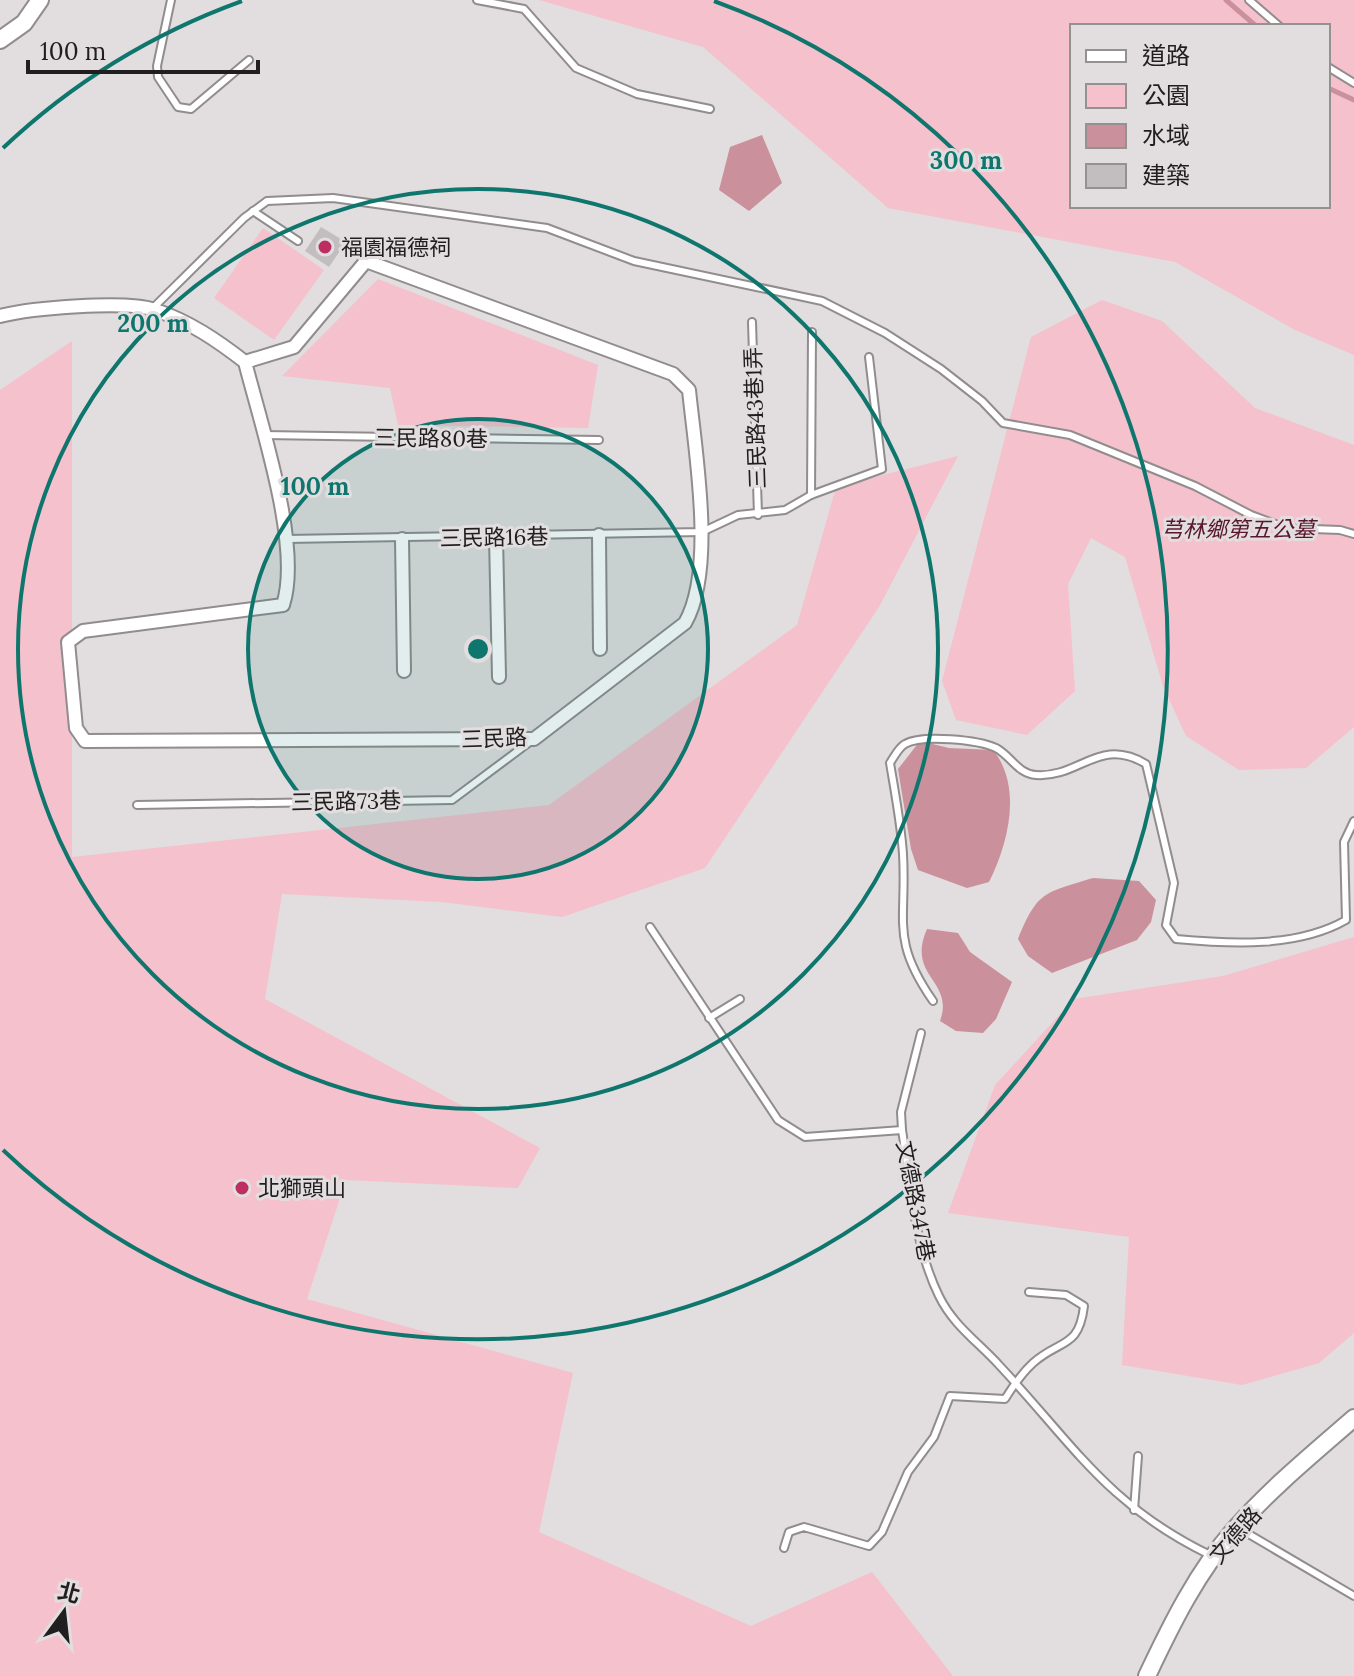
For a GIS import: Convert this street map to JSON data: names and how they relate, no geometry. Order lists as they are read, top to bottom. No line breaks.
{"streets":{"main road":["文德路"],"street":["三民路"],"lane":["三民路43巷1弄","三民路80巷","三民路16巷","三民路73巷","文德路347巷"]},"crossings":[["三民路80巷","三民路"],["三民路16巷","三民路"],["三民路","三民路73巷"],["文德路347巷","文德路"]],"parks":["芎林鄉第五公墓"],"places":["福園福德祠","北獅頭山"],"legend":["道路","公園","水域","建築"],"scale_bar":"100 m","north":"top","rings":["300 m","200 m","100 m"]}
